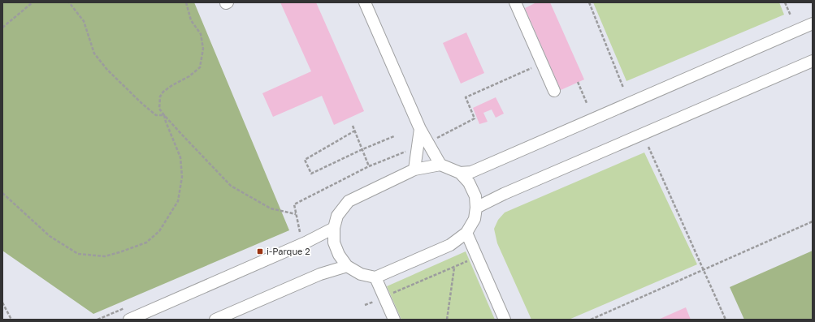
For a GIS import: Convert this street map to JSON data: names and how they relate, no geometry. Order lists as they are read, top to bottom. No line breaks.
{"places":{"transit":["i-Parque 2"]}}
